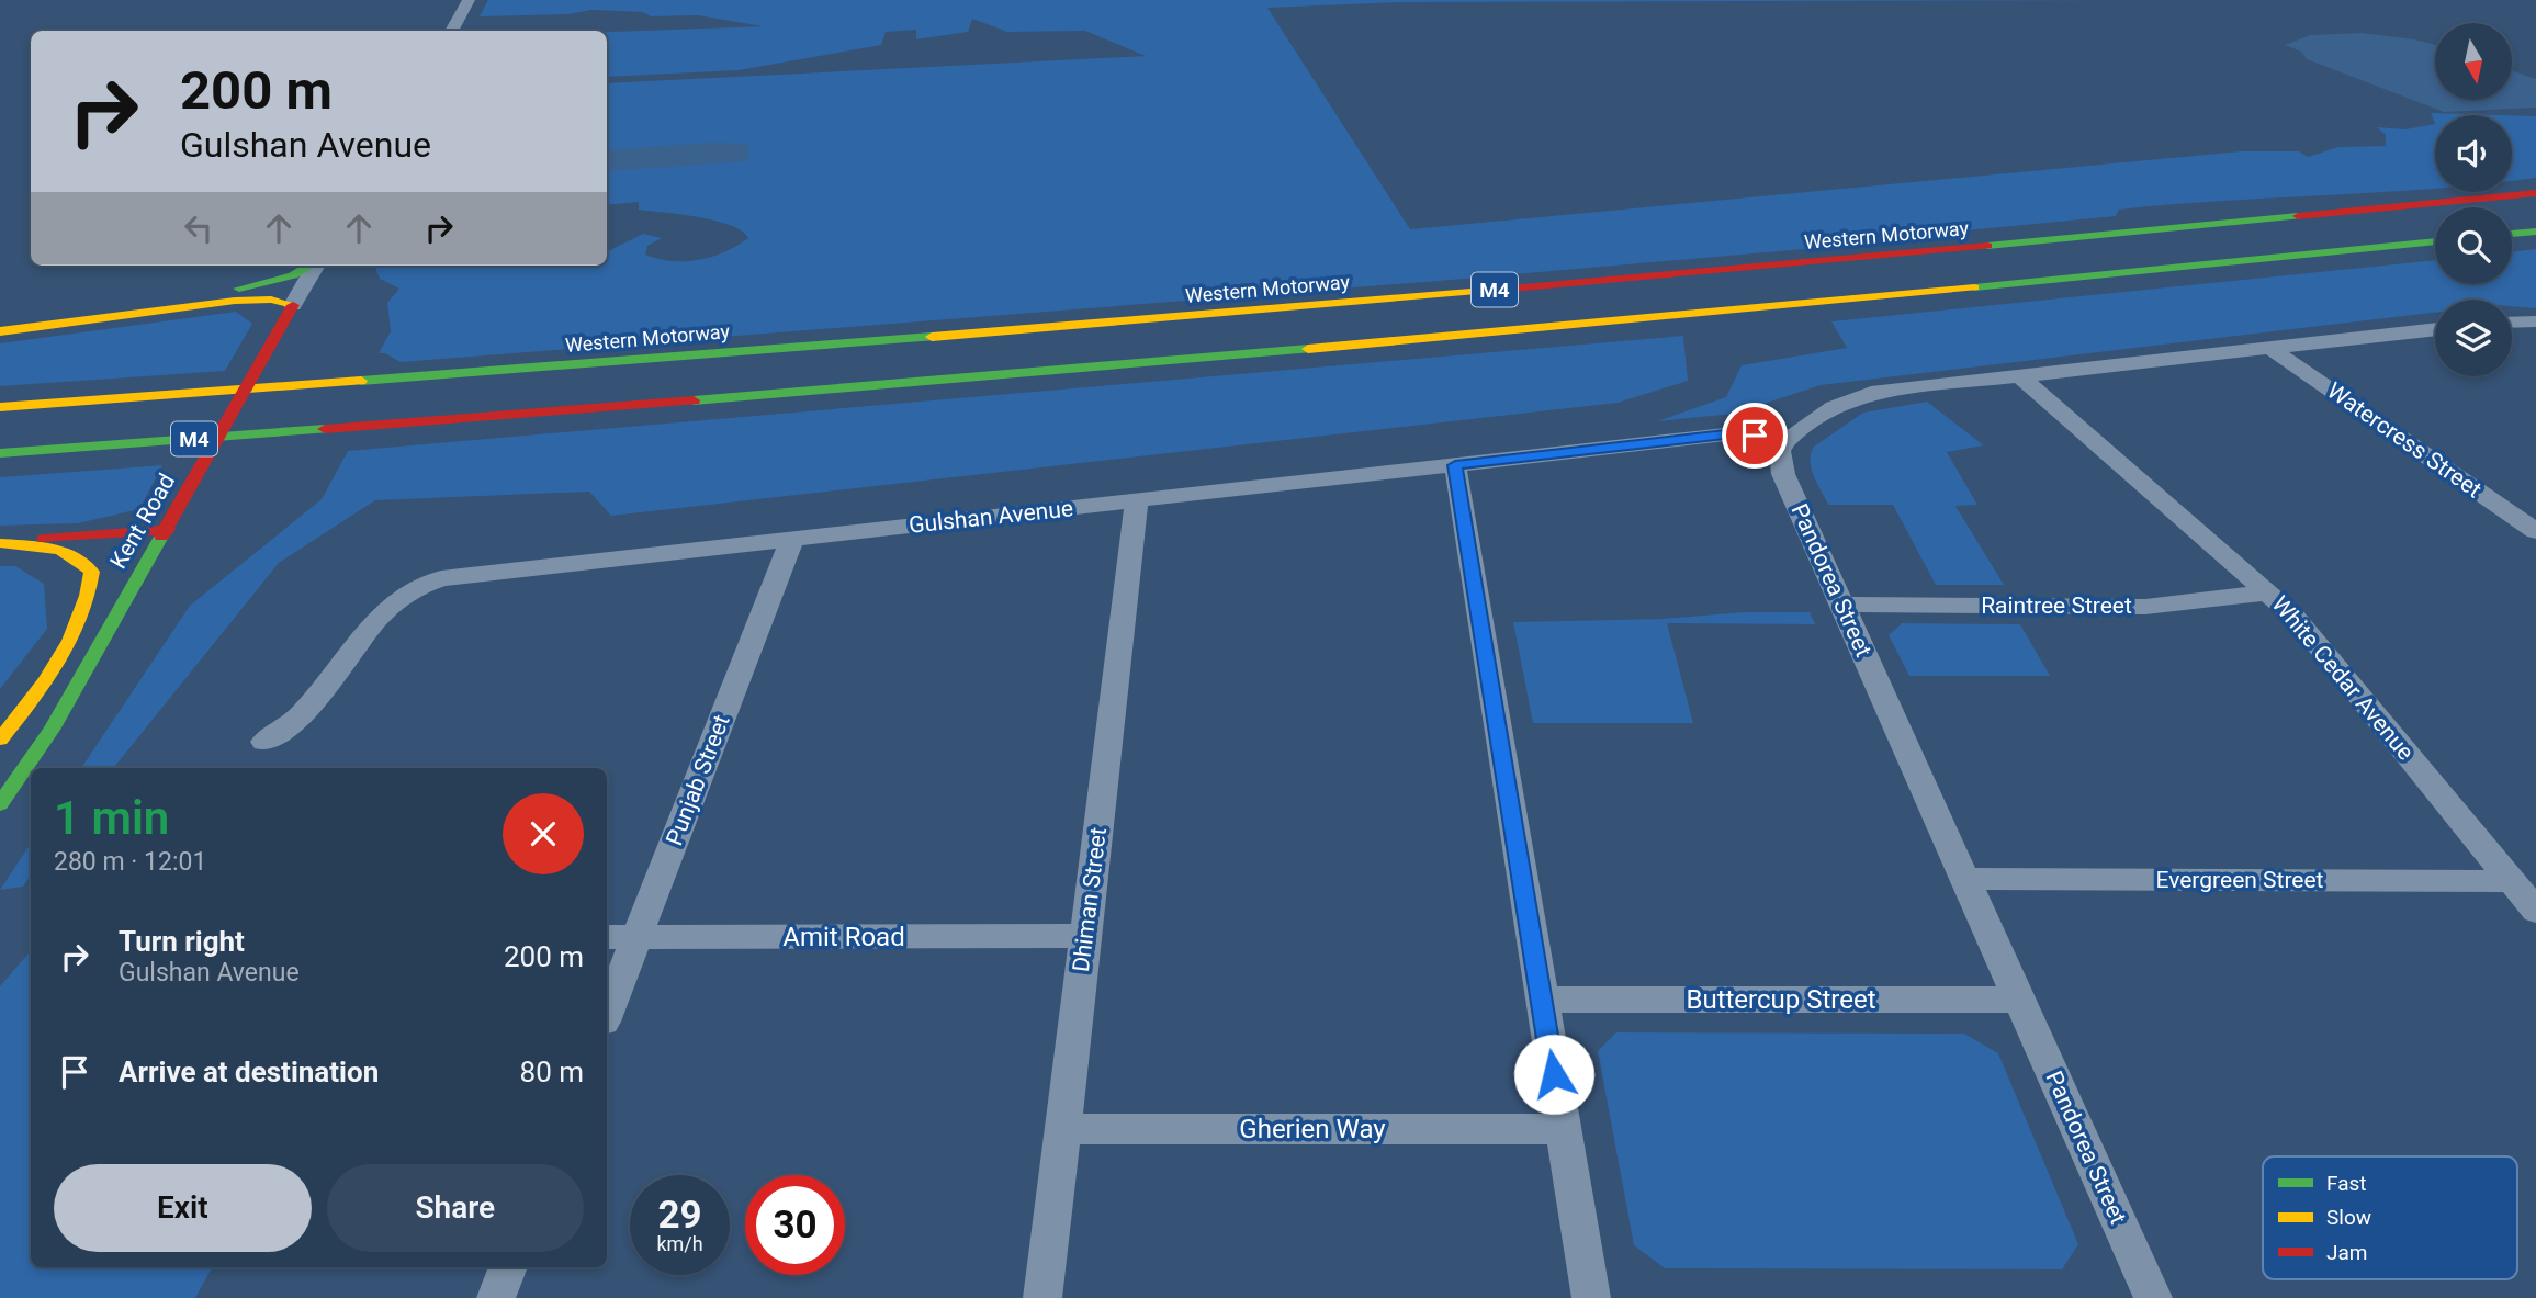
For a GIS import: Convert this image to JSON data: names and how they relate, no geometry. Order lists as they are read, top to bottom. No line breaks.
{"streets":{"main road":["Western Motorway","M4","Kent Road"],"street":["Watercress Street","Gulshan Avenue","Pandorea Street","Raintree Street","White Cedar Avenue","Punjab Street","Evergreen Street","Dhiman Street","Amit Road","Buttercup Street","Gherien Way"]},"crossings":[["Gulshan Avenue","Pandorea Street"],["Gulshan Avenue","Punjab Street"],["Gulshan Avenue","Dhiman Street"],["Pandorea Street","Raintree Street"],["Pandorea Street","Evergreen Street"],["Pandorea Street","Buttercup Street"],["Raintree Street","White Cedar Avenue"],["White Cedar Avenue","Evergreen Street"],["Punjab Street","Amit Road"],["Dhiman Street","Amit Road"],["Dhiman Street","Gherien Way"]],"legend":["Fast","Slow","Jam"],"north":"bottom","page":{"turn":["200 m","Gulshan Avenue"],"heading":["1 min","280 m · 12:01"],"list":[{"name":"Turn right","note":"Gulshan Avenue","value":"200 m"},{"name":"Arrive at destination","value":"80 m"}],"buttons":["Exit","Share"],"speed":"29 km/h","limit":"30"}}
